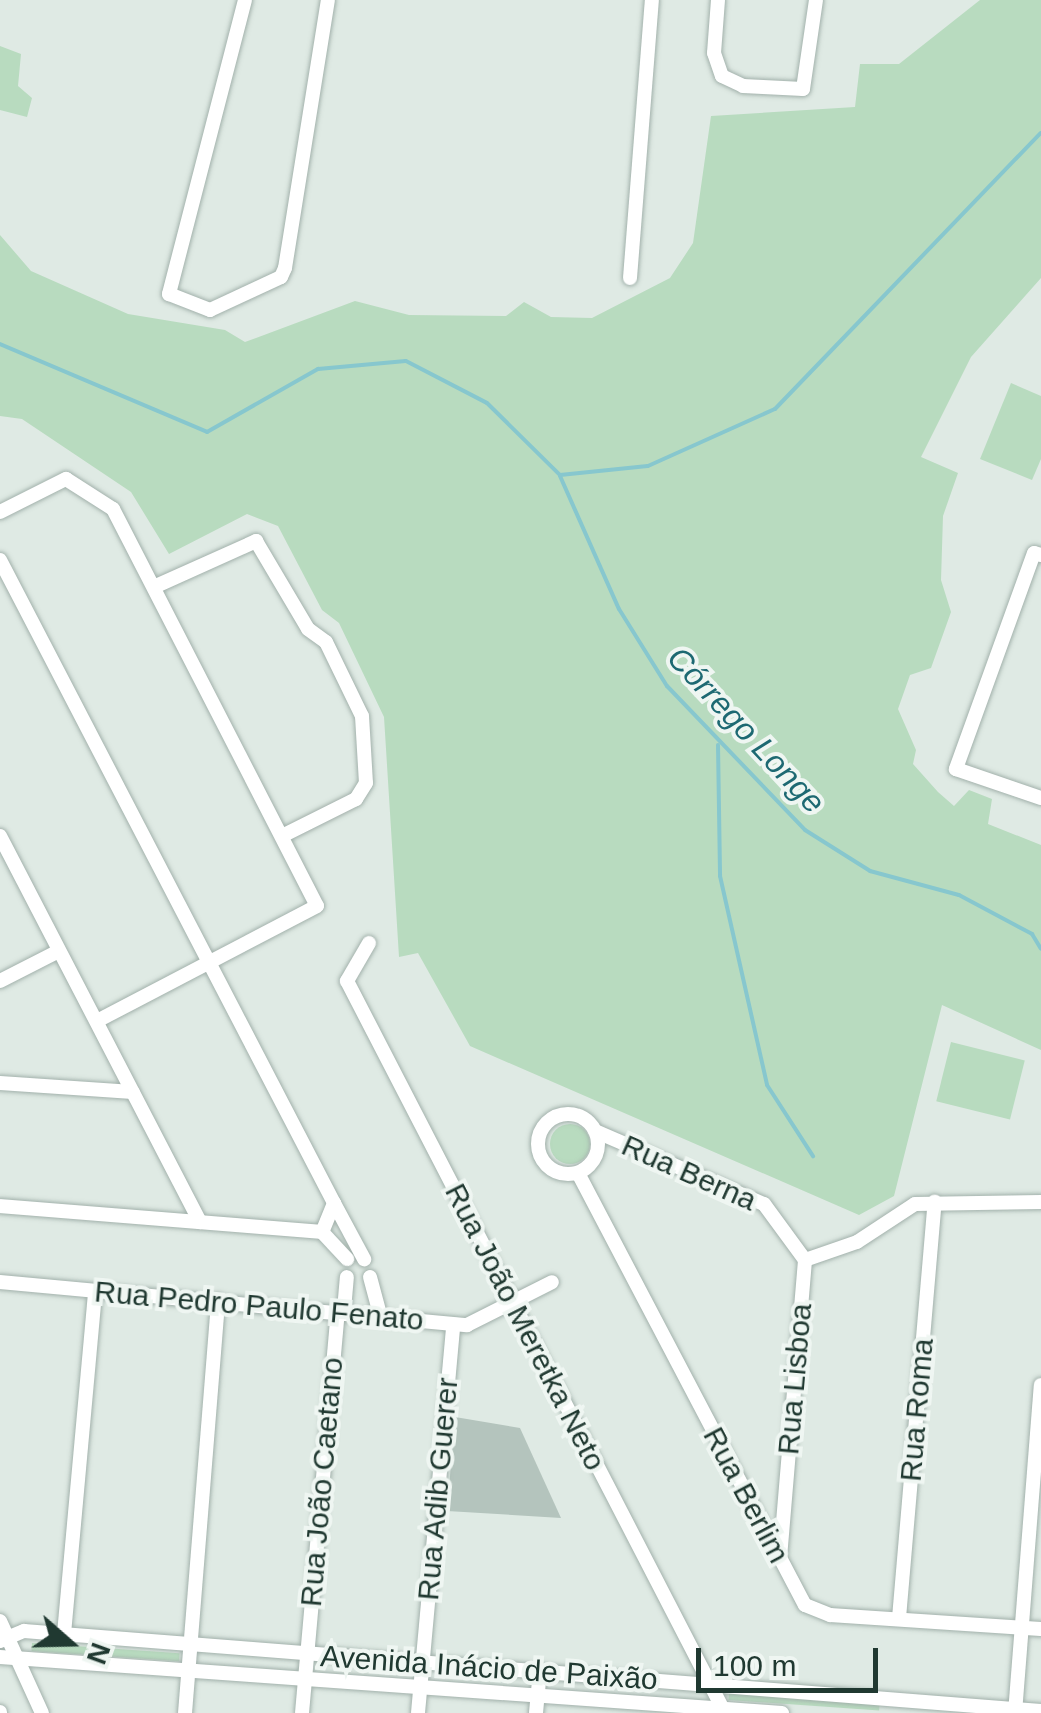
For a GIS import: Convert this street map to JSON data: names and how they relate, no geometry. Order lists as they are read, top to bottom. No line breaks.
{"streets":{"street":["Rua Berna","Rua Pedro Paulo Fenato","Rua João Meretka Neto","Rua Lisboa","Rua Roma","Rua João Caetano","Rua Adib Guerer","Rua Berlim","Avenida Inácio de Paixão"]},"crossings":[["Rua Berna","Rua Lisboa"],["Rua Berna","Rua Berlim"],["Rua Pedro Paulo Fenato","Rua João Meretka Neto"],["Rua Pedro Paulo Fenato","Rua João Caetano"],["Rua Pedro Paulo Fenato","Rua Adib Guerer"],["Rua João Meretka Neto","Avenida Inácio de Paixão"],["Rua Lisboa","Rua Berlim"],["Rua Roma","Rua Berlim"],["Rua João Caetano","Avenida Inácio de Paixão"],["Rua Adib Guerer","Avenida Inácio de Paixão"]],"water":["Córrego Longe"],"scale_bar":"100 m","north":"right"}
